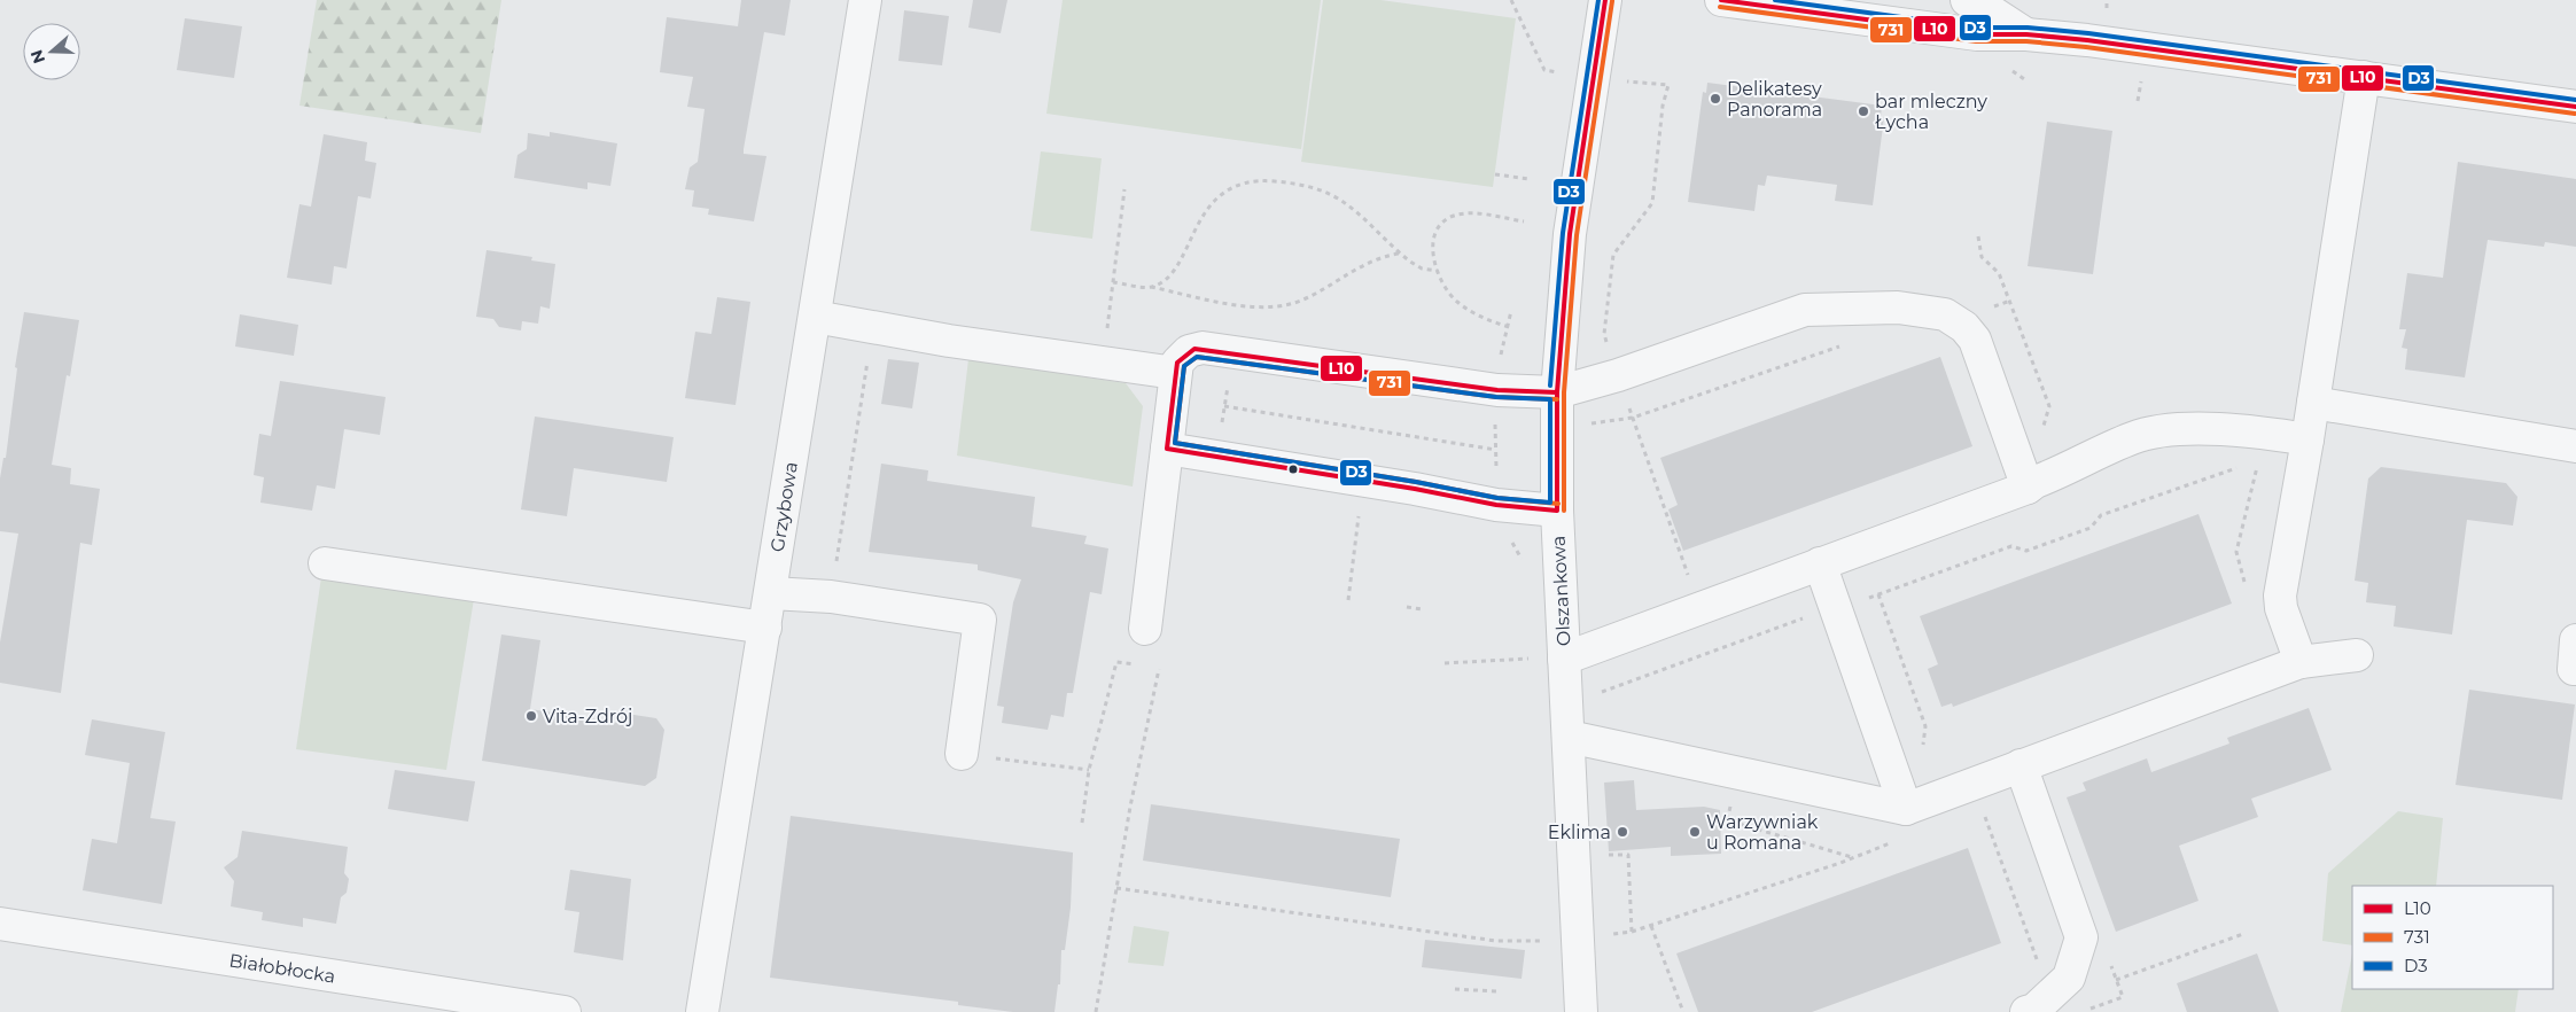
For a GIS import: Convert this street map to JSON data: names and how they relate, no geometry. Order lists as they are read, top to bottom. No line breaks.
{"streets":{"street":["Grzybowa","Olszankowa","Białobłocka"]},"places":["Delikatesy Panorama","bar mleczny Łycha","Vita-Zdrój","Eklima","Warzywniak u Romana"],"lines":["transit line L10","transit line D3","transit line 731"],"legend":["L10","731","D3"],"north":"left"}
